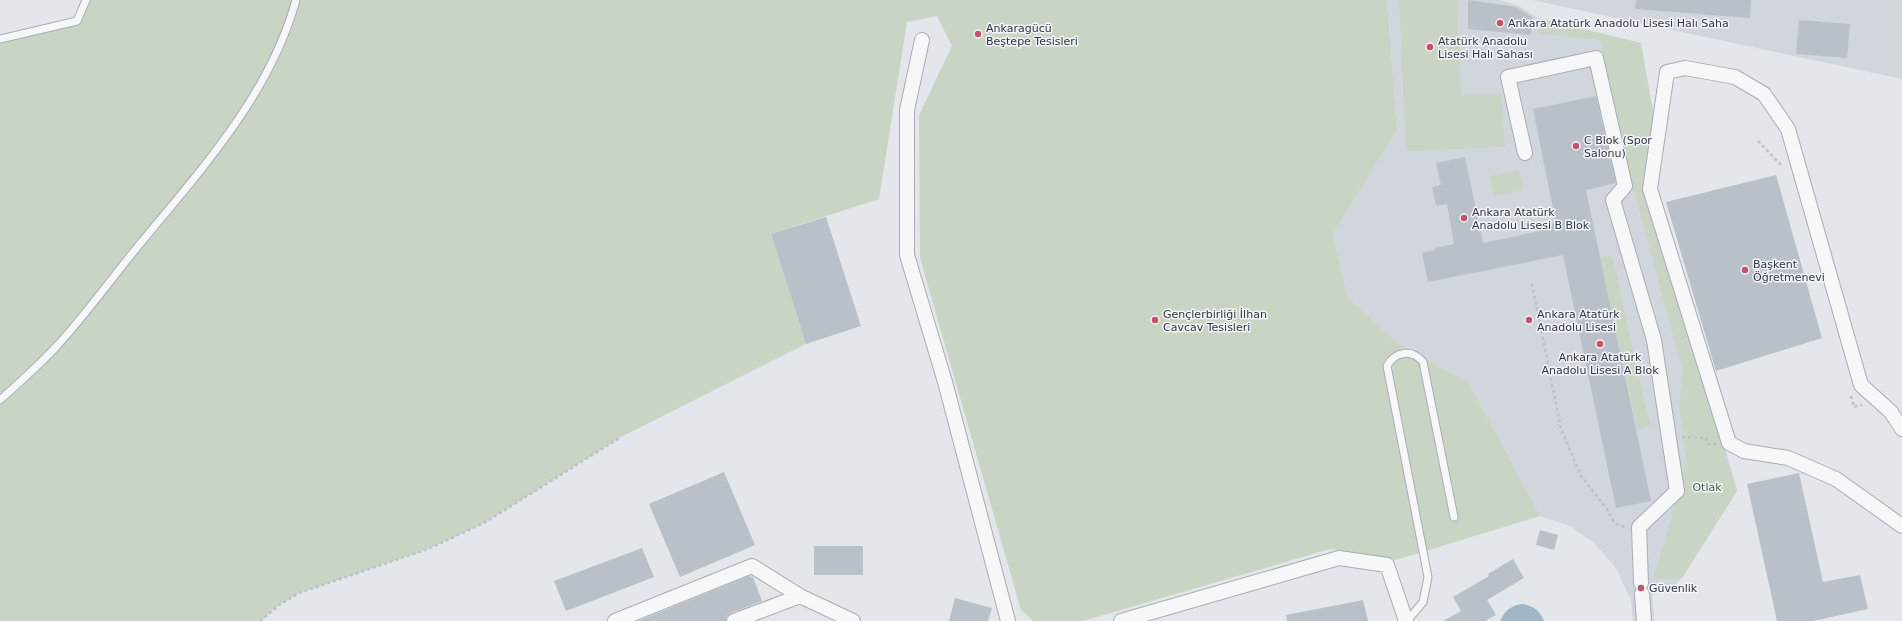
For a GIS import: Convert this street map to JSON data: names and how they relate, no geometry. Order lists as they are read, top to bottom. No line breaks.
{"parks":["Otlak"],"places":["Ankara Atatürk Anadolu Lisesi Halı Saha","Ankaragücü Beştepe Tesisleri","Atatürk Anadolu Lisesi Halı Sahası","C Blok (Spor Salonu)","Ankara Atatürk Anadolu Lisesi B Blok","Başkent Öğretmenevi","Gençlerbirliği İlhan Cavcav Tesisleri","Ankara Atatürk Anadolu Lisesi","Ankara Atatürk Anadolu Lisesi A Blok","Güvenlik"]}
